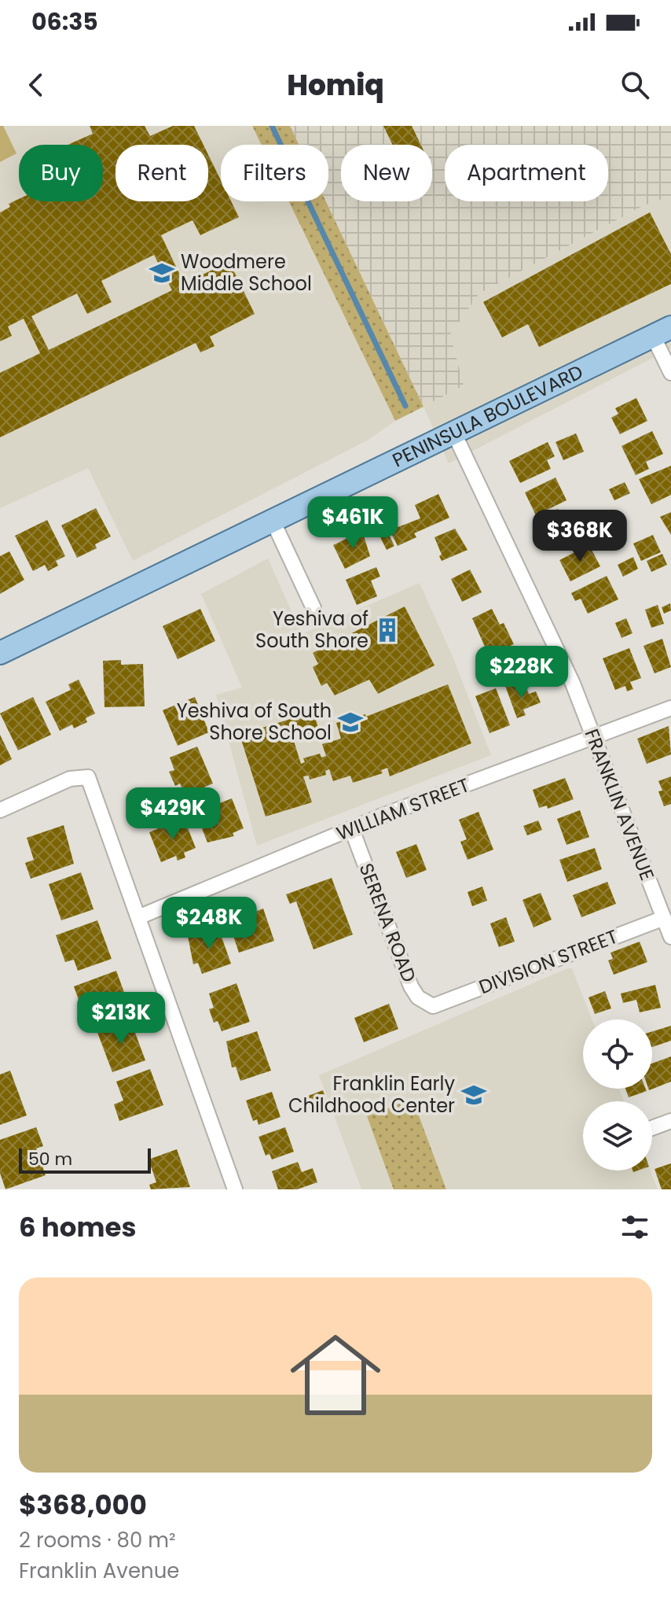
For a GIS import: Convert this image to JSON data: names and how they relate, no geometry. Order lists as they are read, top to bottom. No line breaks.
{"streets":{"main road":["PENINSULA BOULEVARD"],"street":["FRANKLIN AVENUE","WILLIAM STREET","SERENA ROAD","DIVISION STREET"]},"crossings":[["PENINSULA BOULEVARD","FRANKLIN AVENUE"],["FRANKLIN AVENUE","WILLIAM STREET"],["FRANKLIN AVENUE","DIVISION STREET"],["WILLIAM STREET","SERENA ROAD"],["SERENA ROAD","DIVISION STREET"]],"places":{"school or university":["Woodmere Middle School","Yeshiva of South Shore School","Franklin Early Childhood Center"],"building":["Yeshiva of South Shore"]},"scale_bar":"50 m","page":{"status":"06:35","header":"Homiq","chip":["Buy","Rent","Filters","New","Apartment"],"price":["$461K","$368K","$228K","$429K","$248K","$213K"],"scale":"50 m","heading":"6 homes","list":[{"name":"$368,000","note":"2 rooms · 80 m² · Franklin Avenue"}]}}
